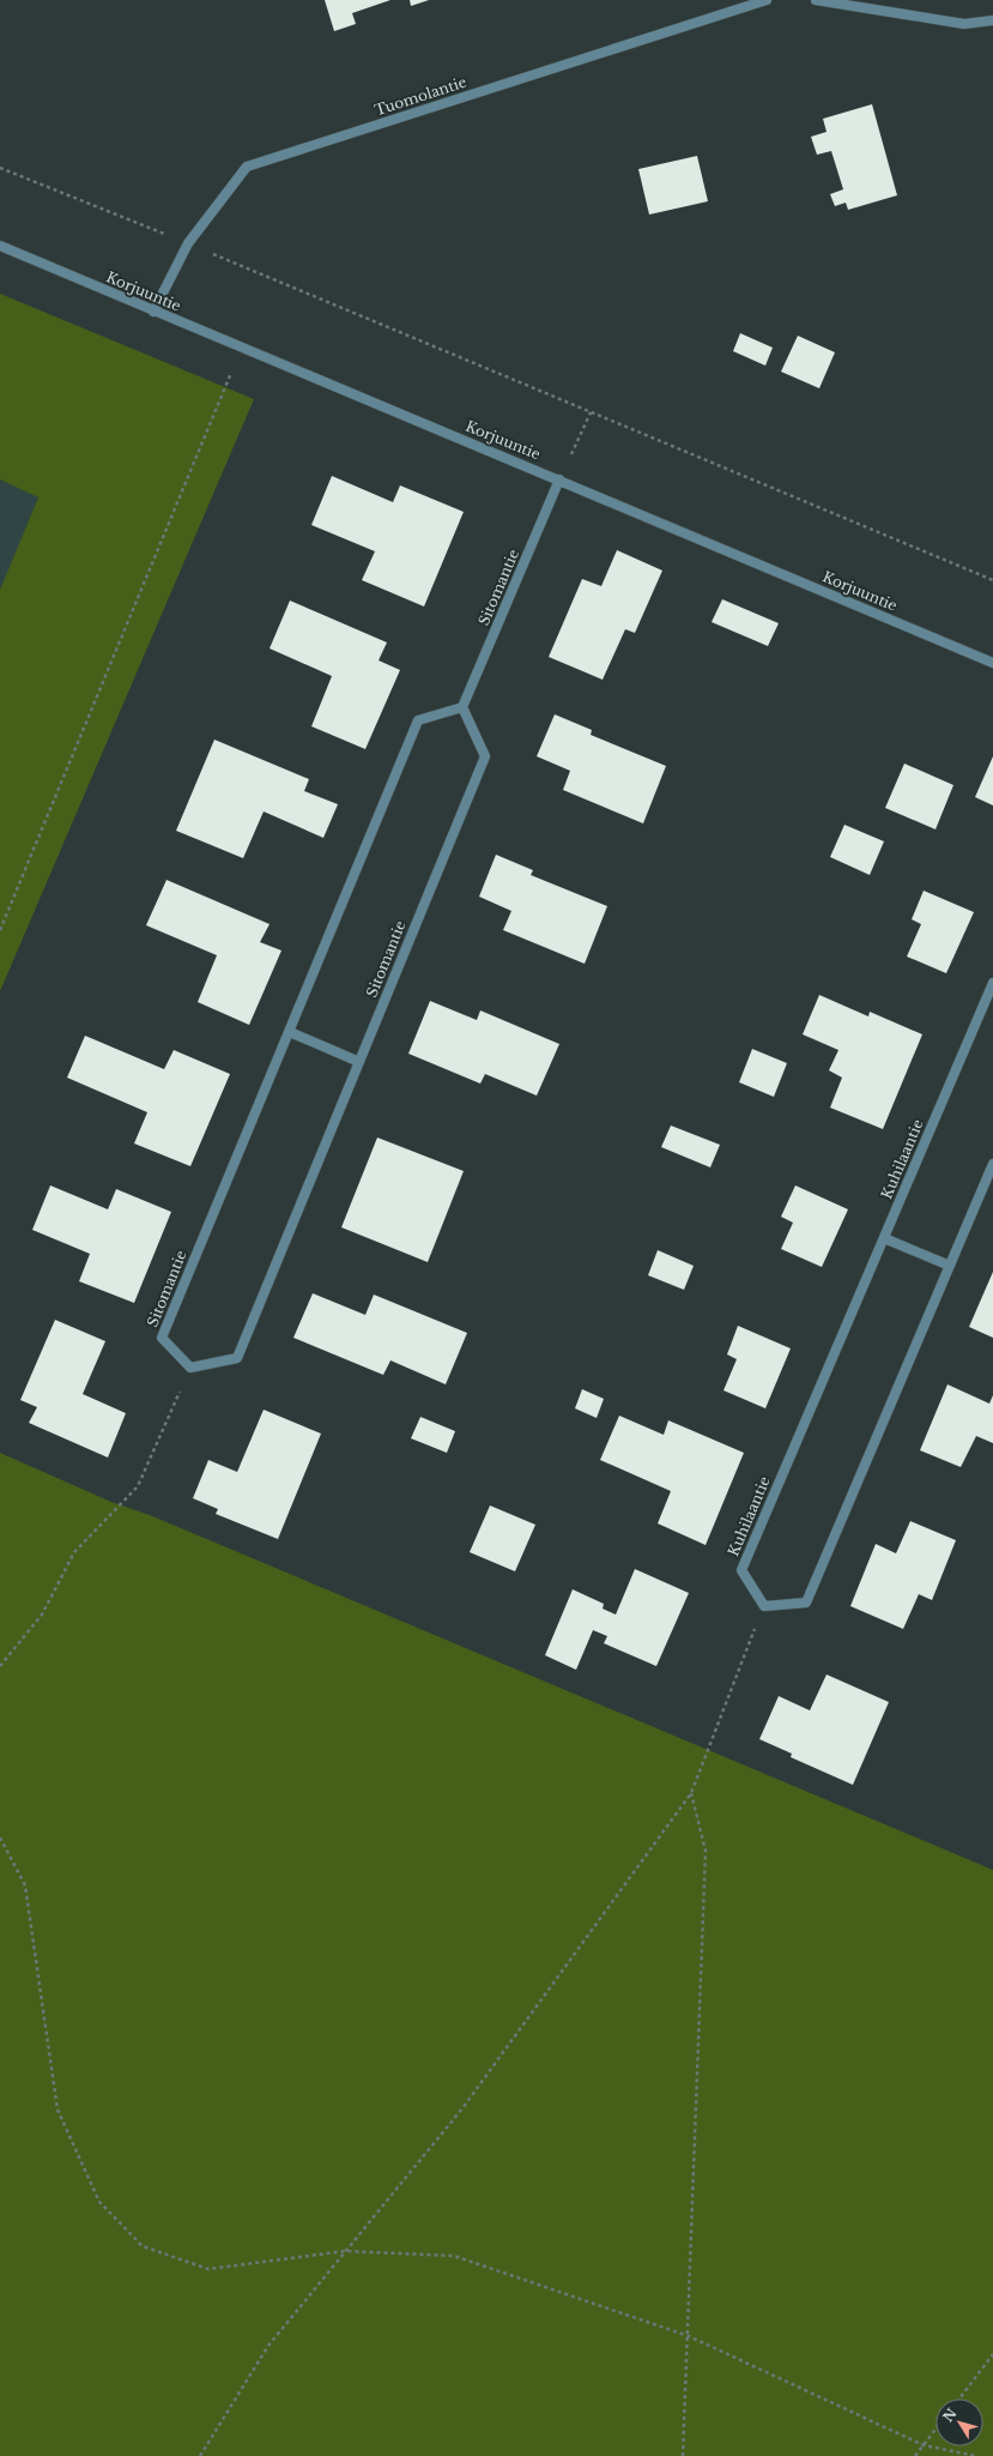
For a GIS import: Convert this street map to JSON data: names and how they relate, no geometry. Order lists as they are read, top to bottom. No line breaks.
{"streets":{"street":["Tuomolantie","Korjuuntie","Sitomantie","Kuhilaantie"]},"crossings":[["Tuomolantie","Korjuuntie"],["Korjuuntie","Sitomantie"]],"north":"top left"}
